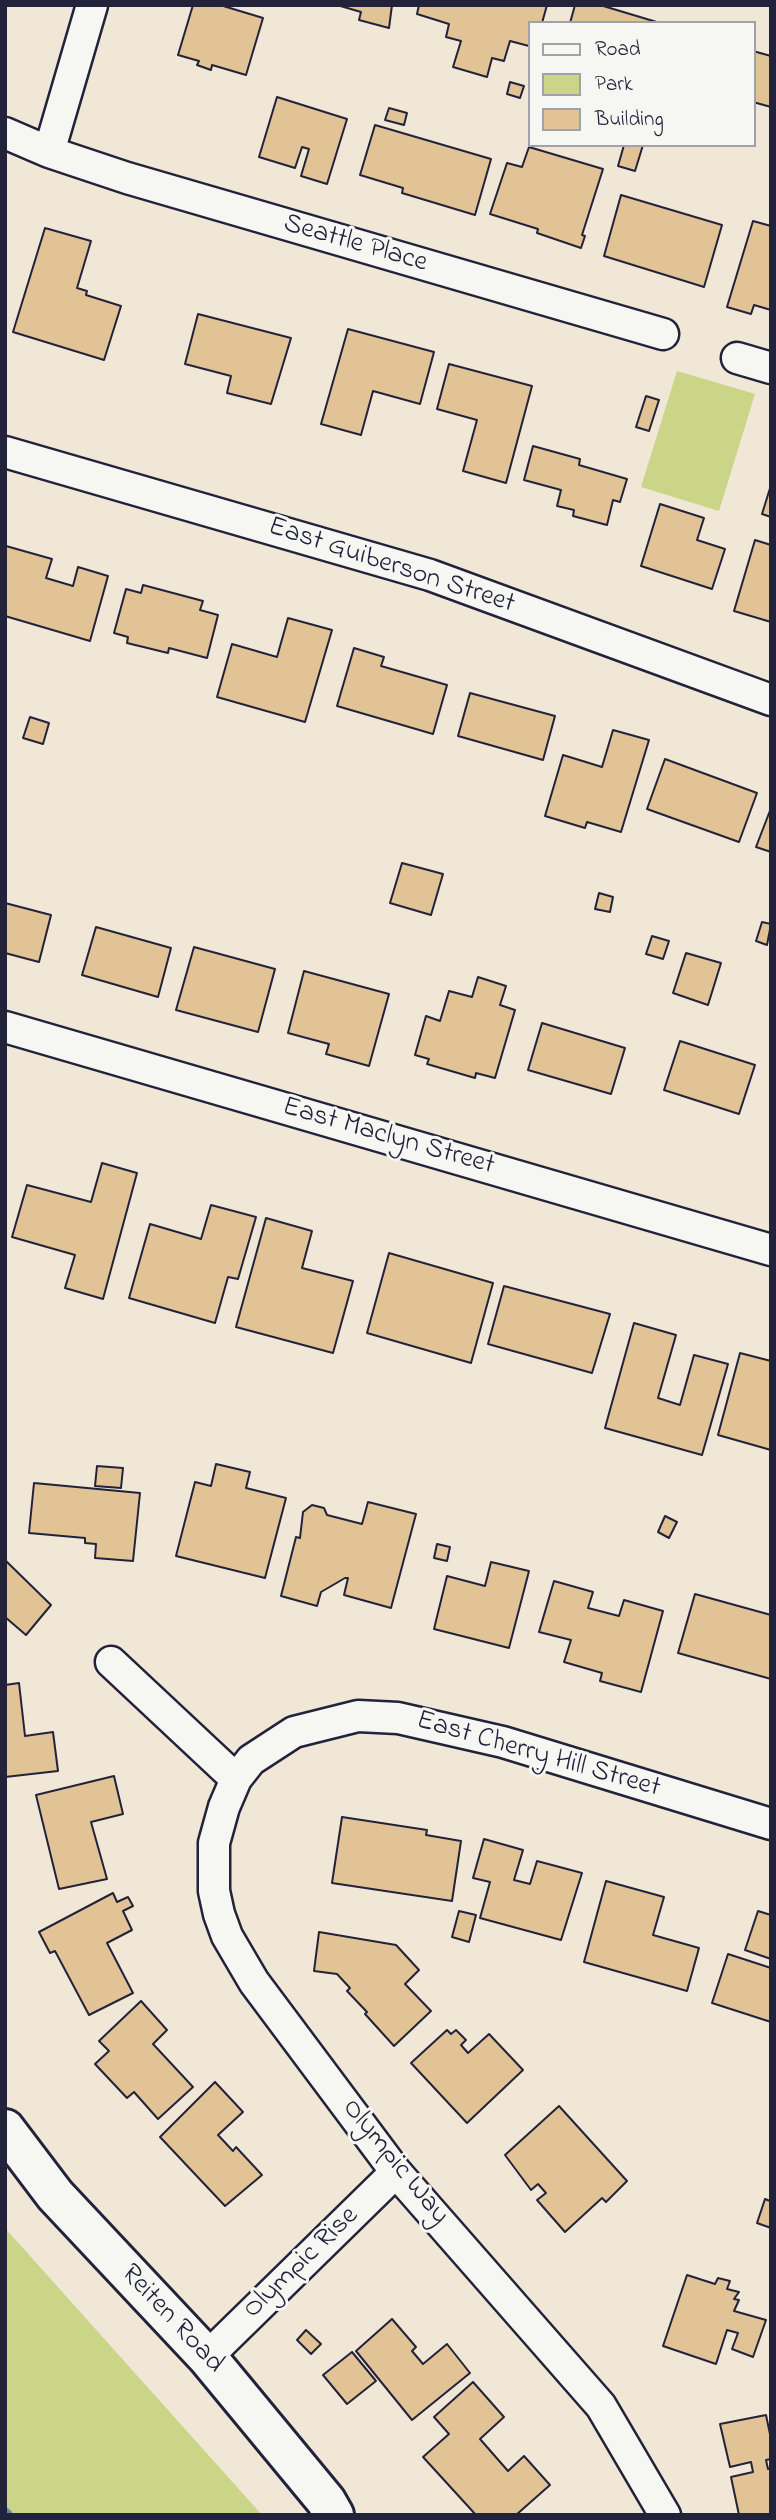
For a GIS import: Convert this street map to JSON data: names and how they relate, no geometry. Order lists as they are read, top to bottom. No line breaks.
{"streets":{"street":["Seattle Place","East Guiberson Street","East Maclyn Street","East Cherry Hill Street","Olympic Way","Olympic Rise","Reiten Road"]},"crossings":[["East Cherry Hill Street","Olympic Way"],["Olympic Way","Olympic Rise"],["Olympic Rise","Reiten Road"]],"legend":["Road","Park","Building"]}
